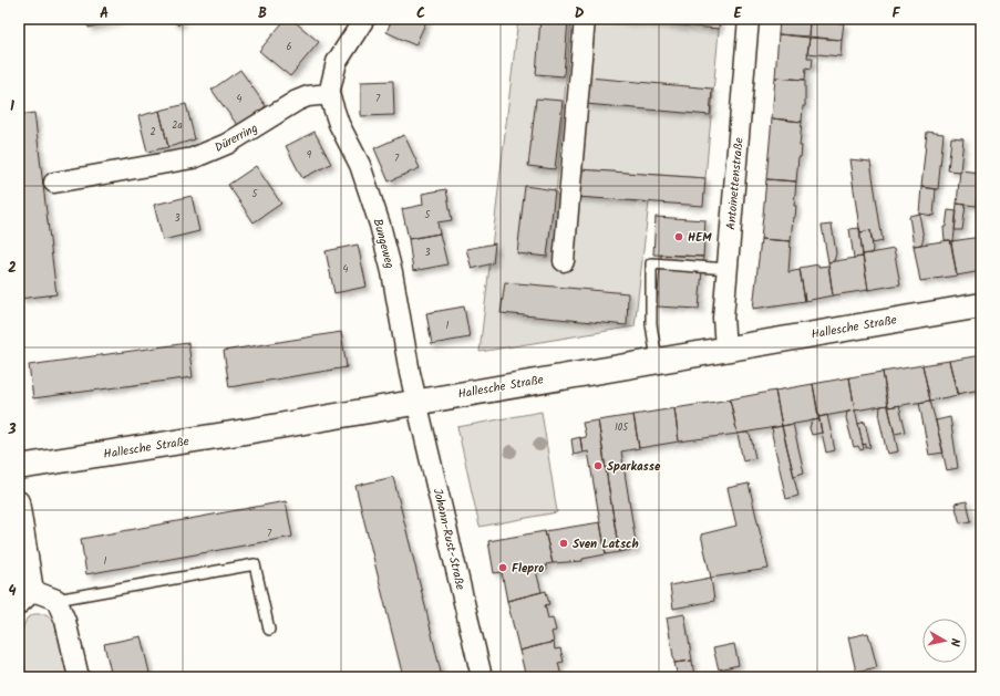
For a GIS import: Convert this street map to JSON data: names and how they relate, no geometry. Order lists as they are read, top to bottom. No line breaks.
{"streets":{"main road":["Hallesche Straße"],"street":["Dürerring","Antoinettenstraße","Bungeweg","Johann-Rust-Straße"]},"crossings":[["Dürerring","Bungeweg"],["Antoinettenstraße","Hallesche Straße"],["Bungeweg","Hallesche Straße"],["Bungeweg","Johann-Rust-Straße"],["Hallesche Straße","Johann-Rust-Straße"]],"places":["HEM","Sparkasse","Sven Latsch","Flepro"],"house_numbers":["6","4","7","2a","2","9","7","5","5","3","3","4","1","105","7","1"],"north":"right","grid":{"columns":["A","B","C","D","E","F"],"rows":["1","2","3","4"]}}
